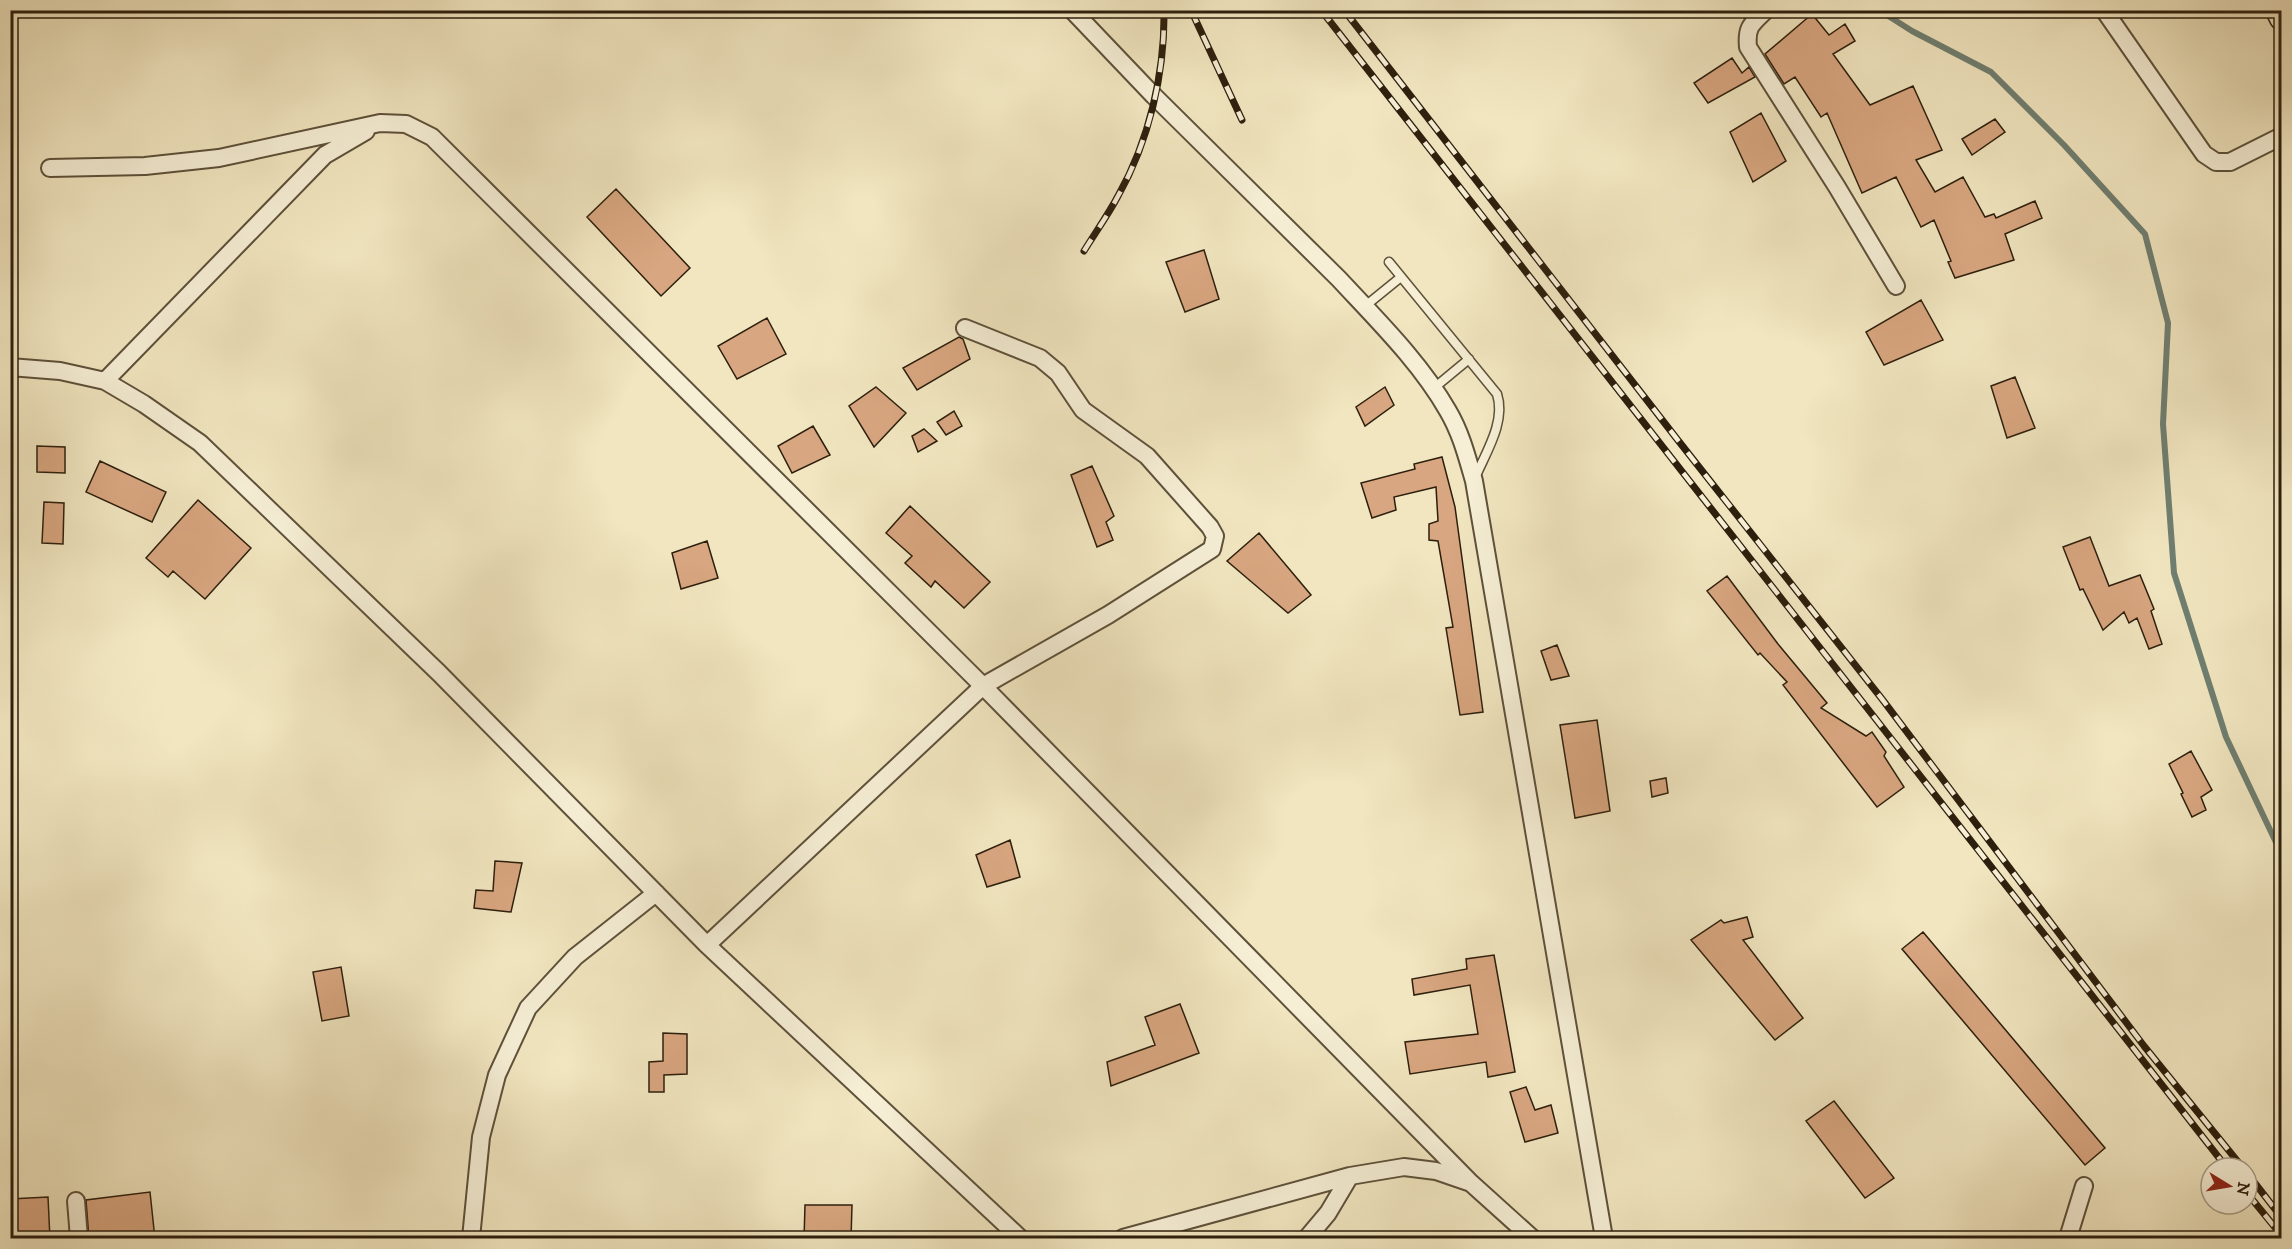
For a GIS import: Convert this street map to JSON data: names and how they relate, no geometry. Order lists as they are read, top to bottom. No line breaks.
{"north":"right"}
